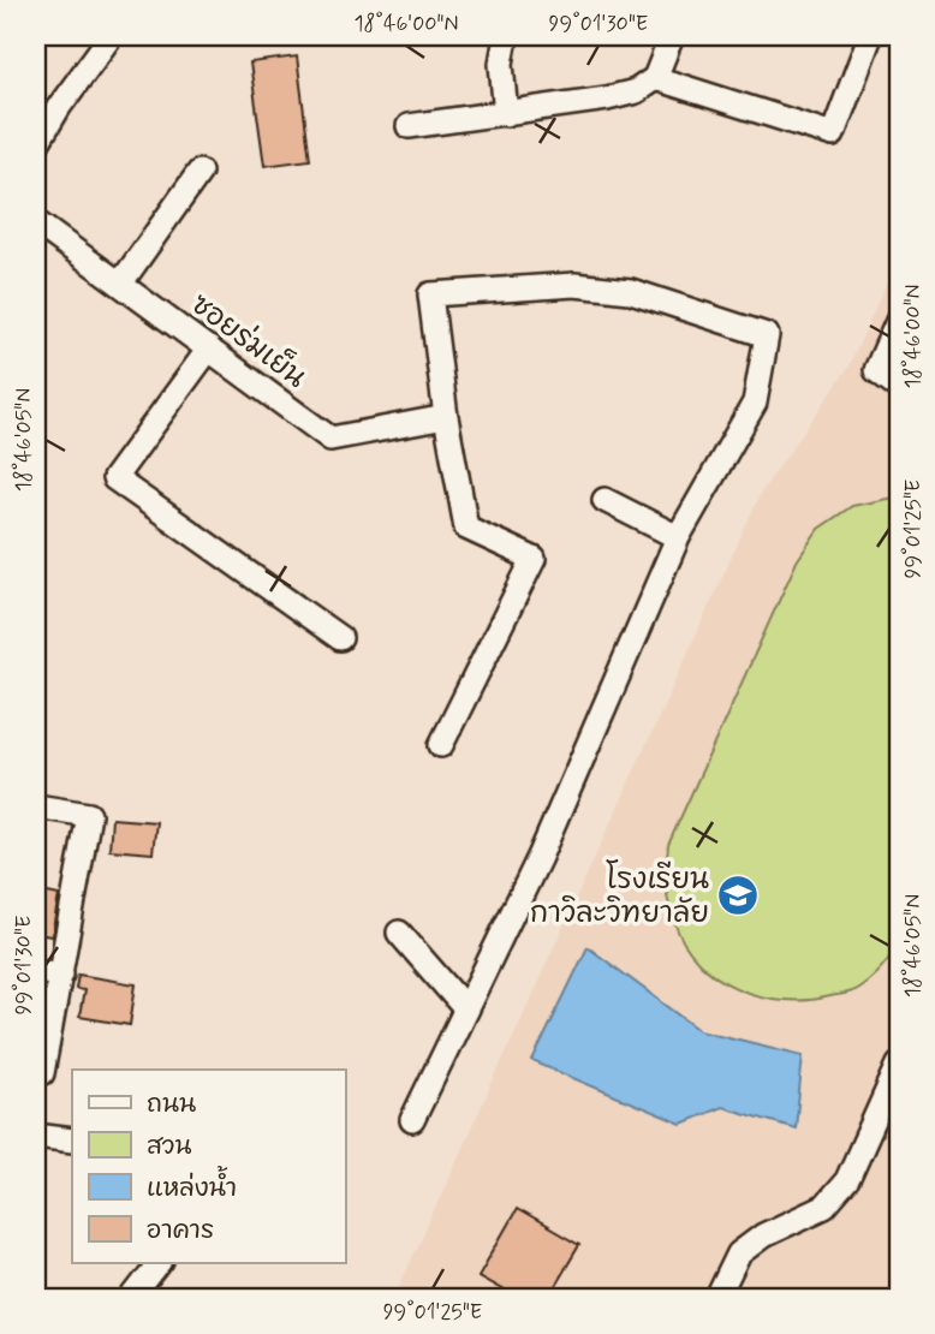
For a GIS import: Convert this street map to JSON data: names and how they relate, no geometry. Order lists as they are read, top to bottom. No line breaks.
{"streets":{"street":["ซอยร่มเย็น"]},"places":{"school or university":["โรงเรียน กาวิละวิทยาลัย"]},"legend":["ถนน","สวน","แหล่งน้ำ","อาคาร"],"coordinates":["18°46'00\"N","99°01'30\"E","18°46'05\"N","99°01'25\"E"]}
